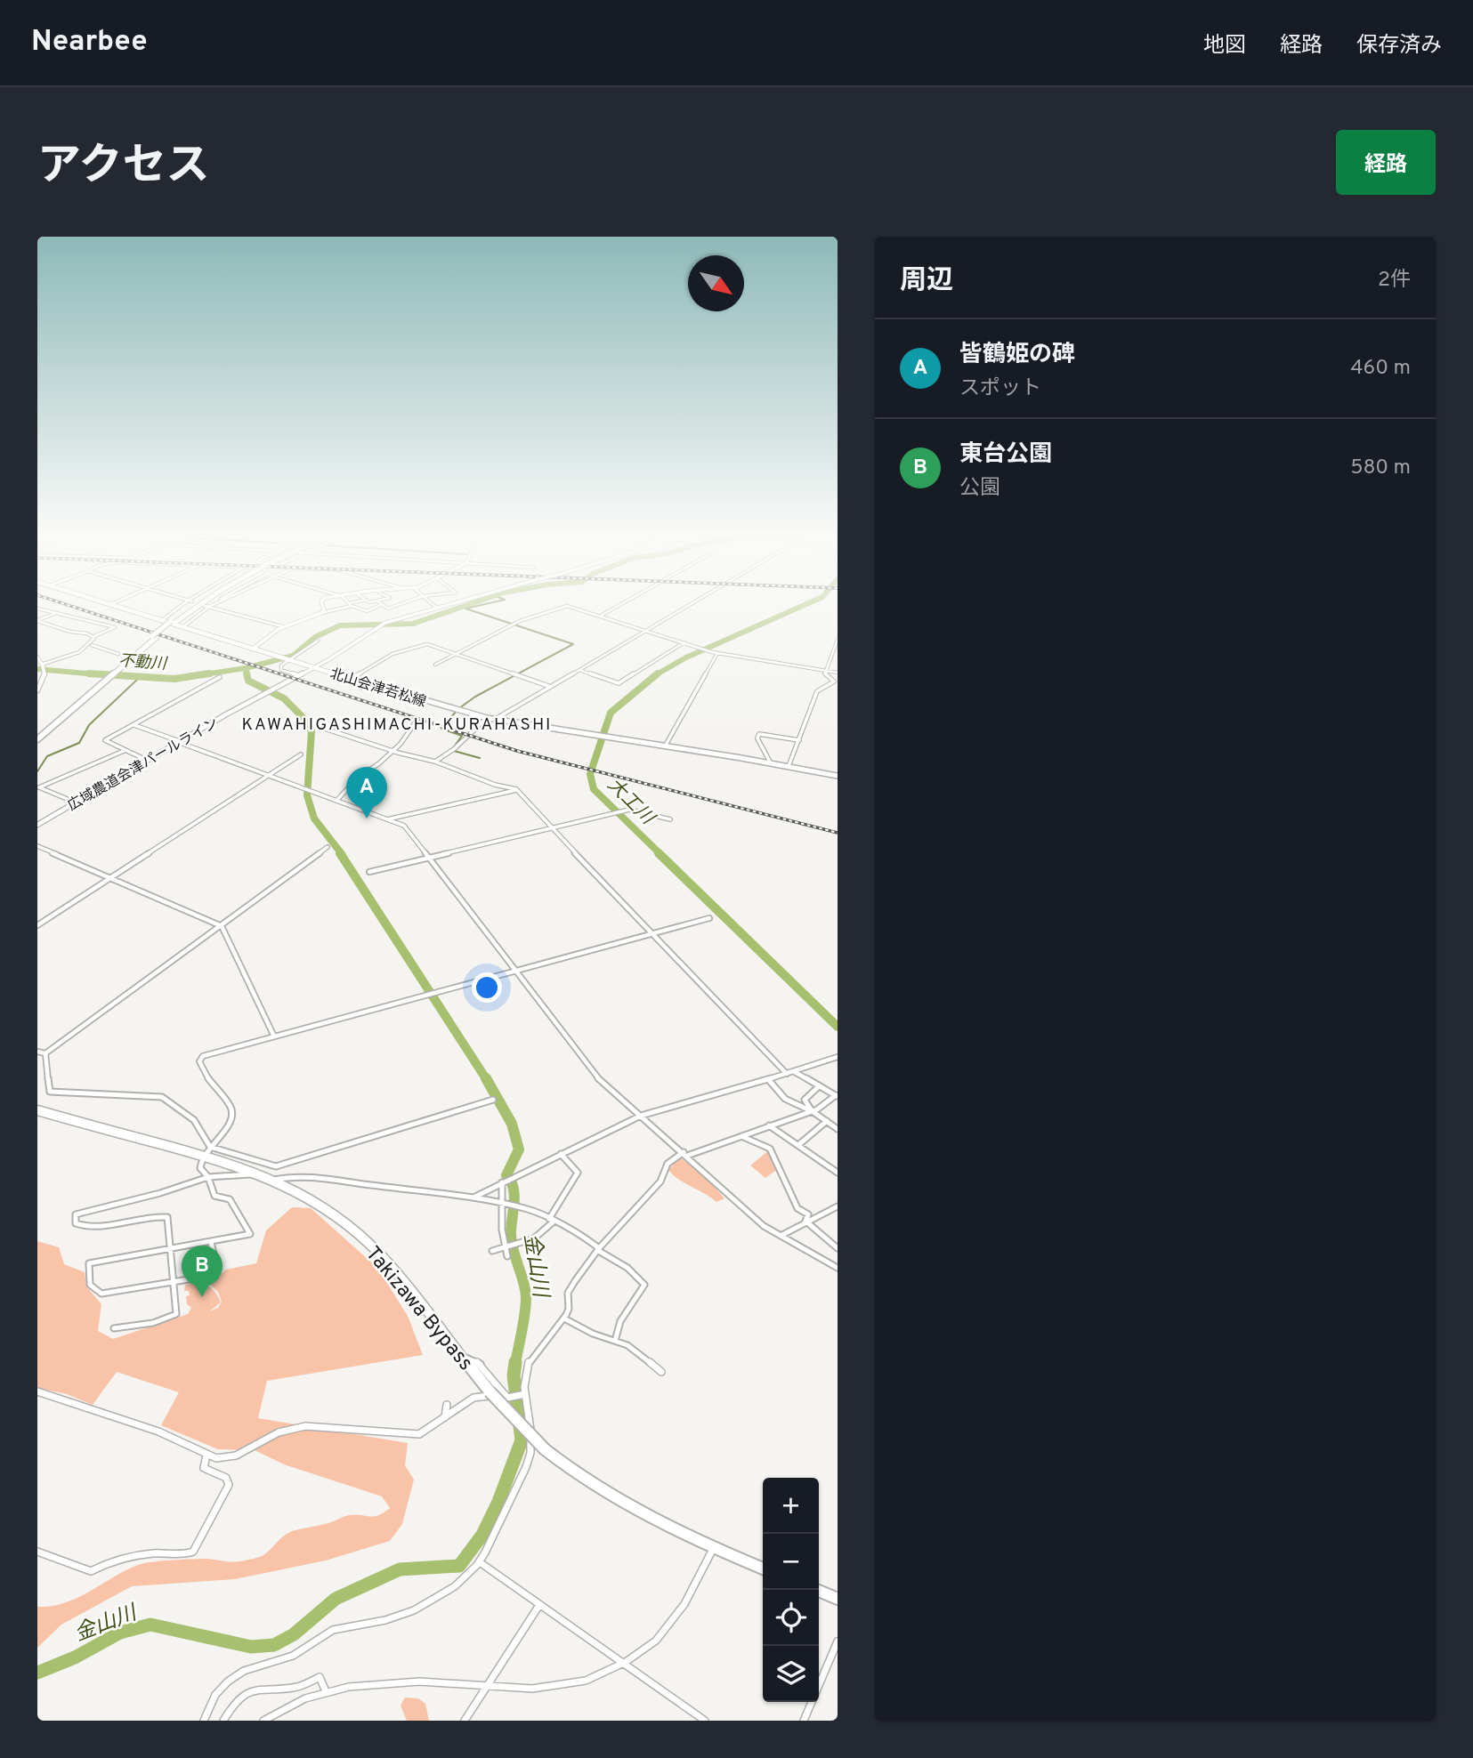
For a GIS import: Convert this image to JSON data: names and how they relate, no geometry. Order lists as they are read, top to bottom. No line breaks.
{"streets":{"highway":["Takizawa Bypass"],"main road":["北山会津若松線"],"street":["広域農道会津パールライン"]},"crossings":[["北山会津若松線","広域農道会津パールライン"]],"districts":["KAWAHIGASHIMACHI-KURAHASHI"],"water":["不動川","大工川","金山川"],"north":"bottom right","page":{"header":"Nearbee","nav":["地図","経路","保存済み"],"title":"アクセス","buttons":"経路","heading":["周辺","2件"],"list":[{"mark":"A","name":"皆鶴姫の碑","note":"スポット","value":"460 m"},{"mark":"B","name":"東台公園","note":"公園","value":"580 m"}],"pins":["A","B"],"map_buttons":["+","−"]}}
